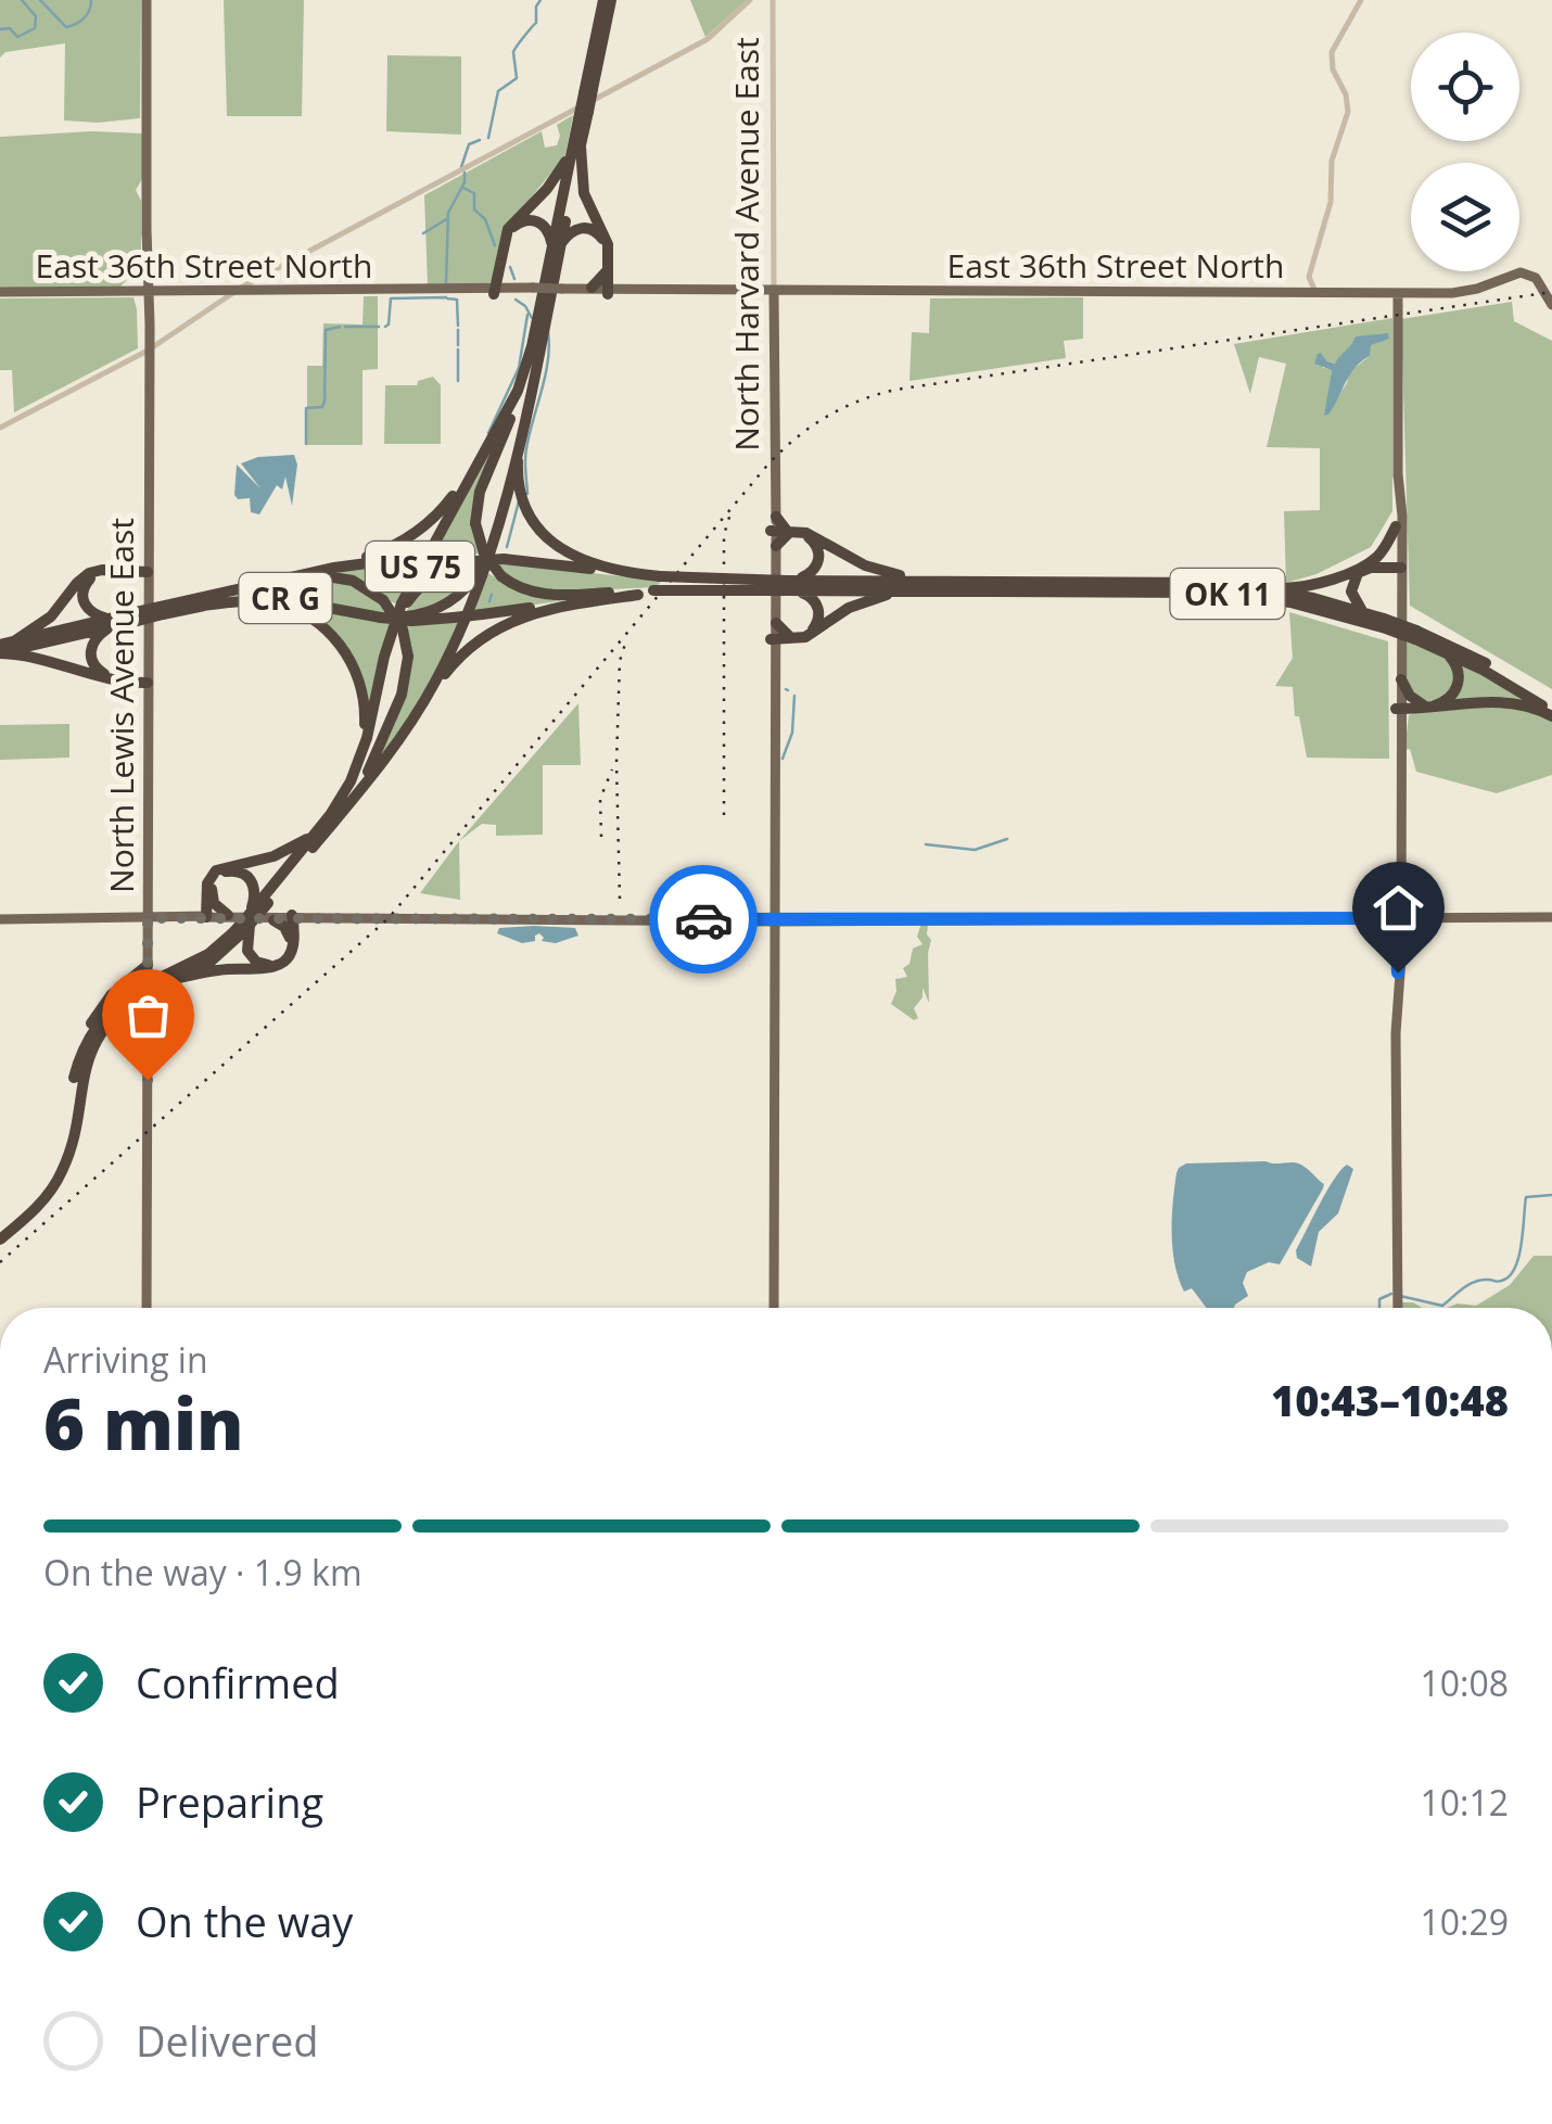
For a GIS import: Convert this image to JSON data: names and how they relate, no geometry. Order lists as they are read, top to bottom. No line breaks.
{"streets":{"highway":["US 75","OK 11","CR G"],"main road":["North Harvard Avenue East","East 36th Street North","North Lewis Avenue East"]},"crossings":[["North Harvard Avenue East","East 36th Street North"],["East 36th Street North","North Lewis Avenue East"],["US 75","OK 11"]],"page":{"heading":["6 min","Arriving in","10:43–10:48"],"bar":"On the way · 1.9 km","list":[["Confirmed","10:08"],["Preparing","10:12"],["On the way","10:29"],"Delivered"]}}
